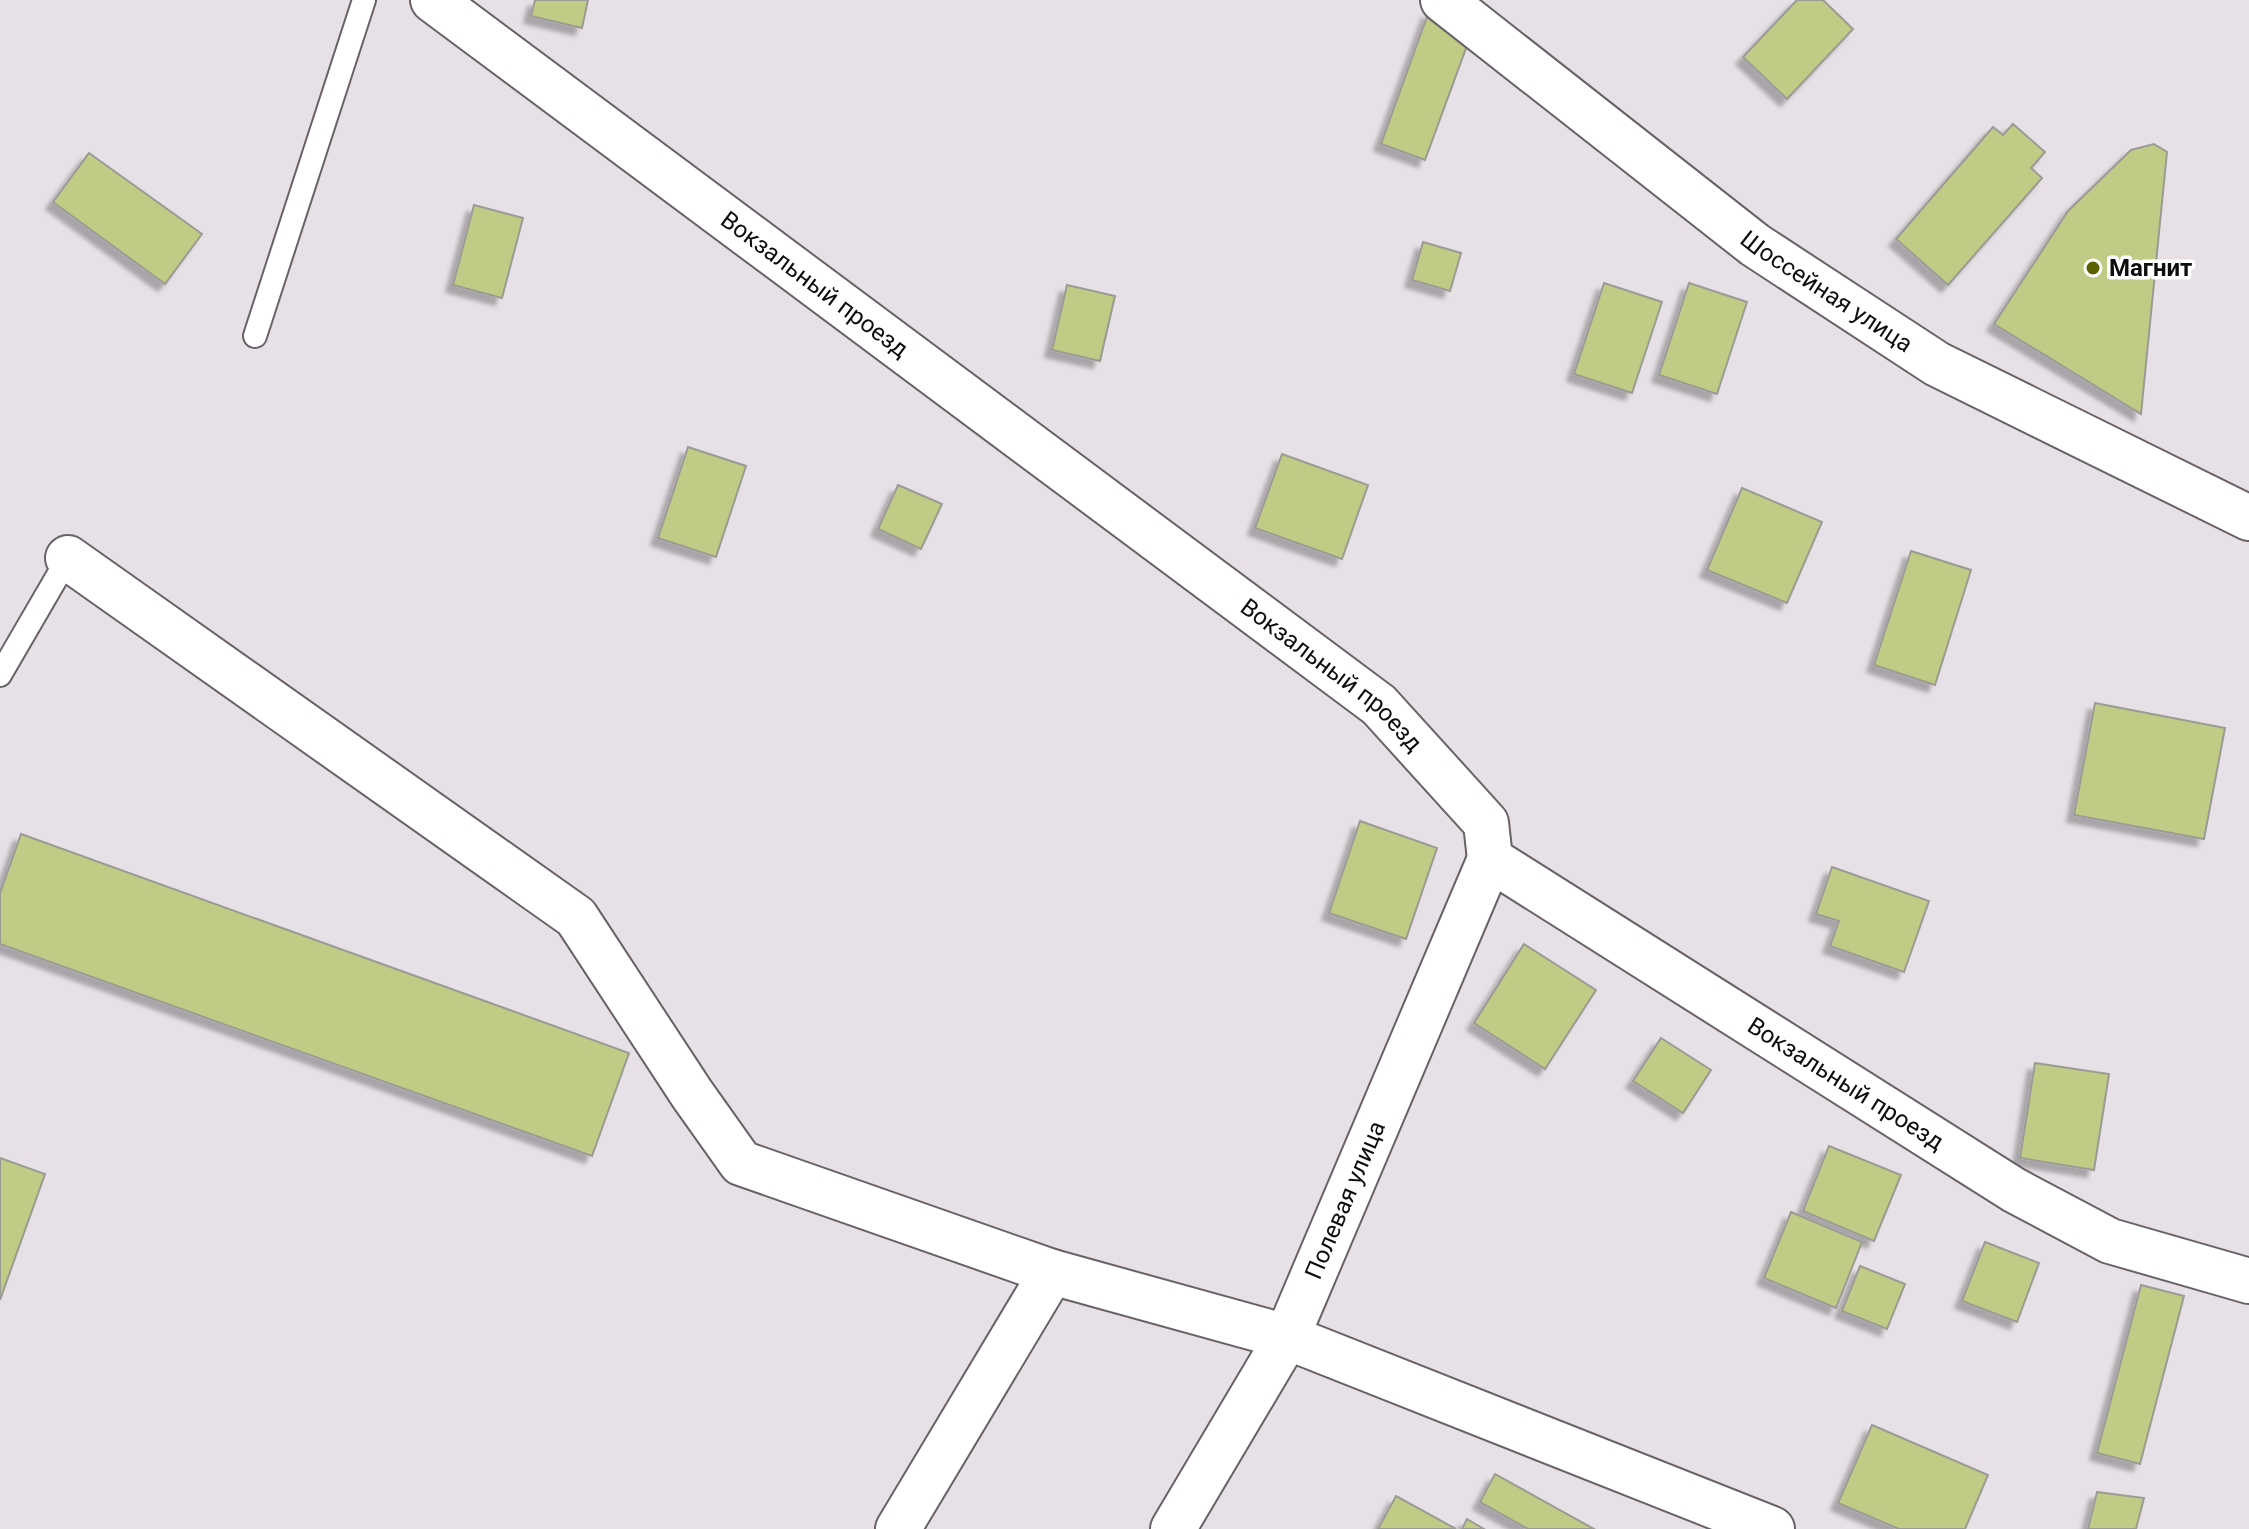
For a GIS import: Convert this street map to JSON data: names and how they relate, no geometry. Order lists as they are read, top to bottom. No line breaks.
{"streets":{"street":["Вокзальный проезд","Шоссейная улица","Полевая улица"]},"crossings":[["Вокзальный проезд","Полевая улица"]],"places":["Магнит"]}
